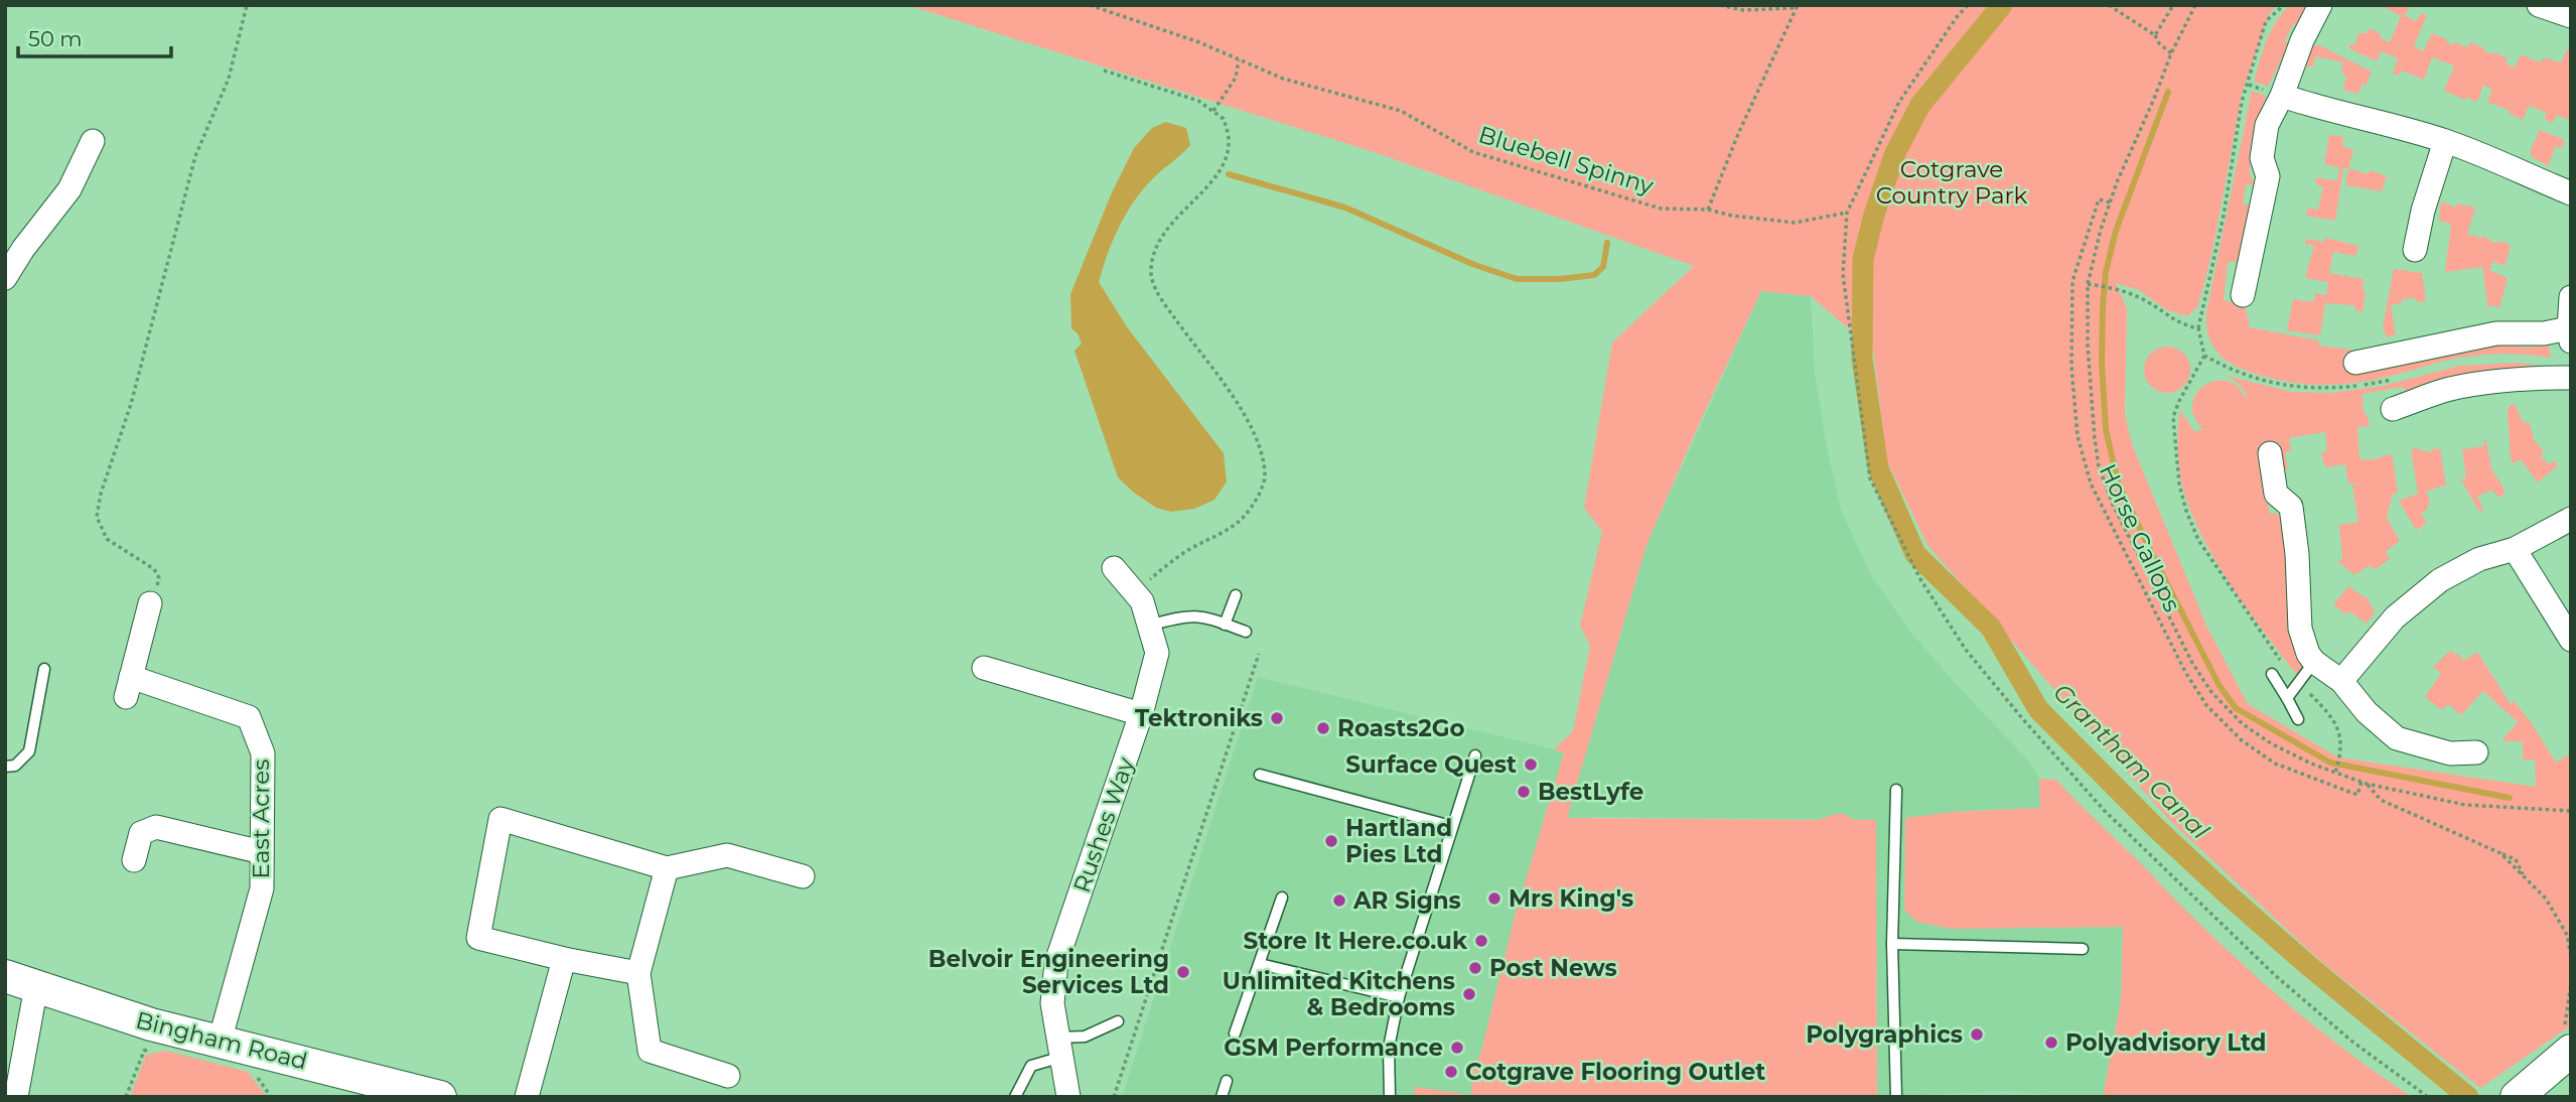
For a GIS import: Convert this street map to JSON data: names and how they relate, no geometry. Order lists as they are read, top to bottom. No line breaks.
{"streets":{"street":["East Acres","Rushes Way","Bingham Road"],"path":["Bluebell Spinny","Horse Gallops"]},"crossings":[["East Acres","Bingham Road"]],"water":["Grantham Canal"],"parks":["Cotgrave Country Park"],"places":["Tektroniks","Roasts2Go","Surface Quest","BestLyfe","Hartland Pies Ltd","Mrs King's","AR Signs","Store It Here.co.uk","Post News","Belvoir Engineering Services Ltd","Unlimited Kitchens & Bedrooms","Polygraphics","Polyadvisory Ltd","GSM Performance","Cotgrave Flooring Outlet"],"scale_bar":"50 m"}
